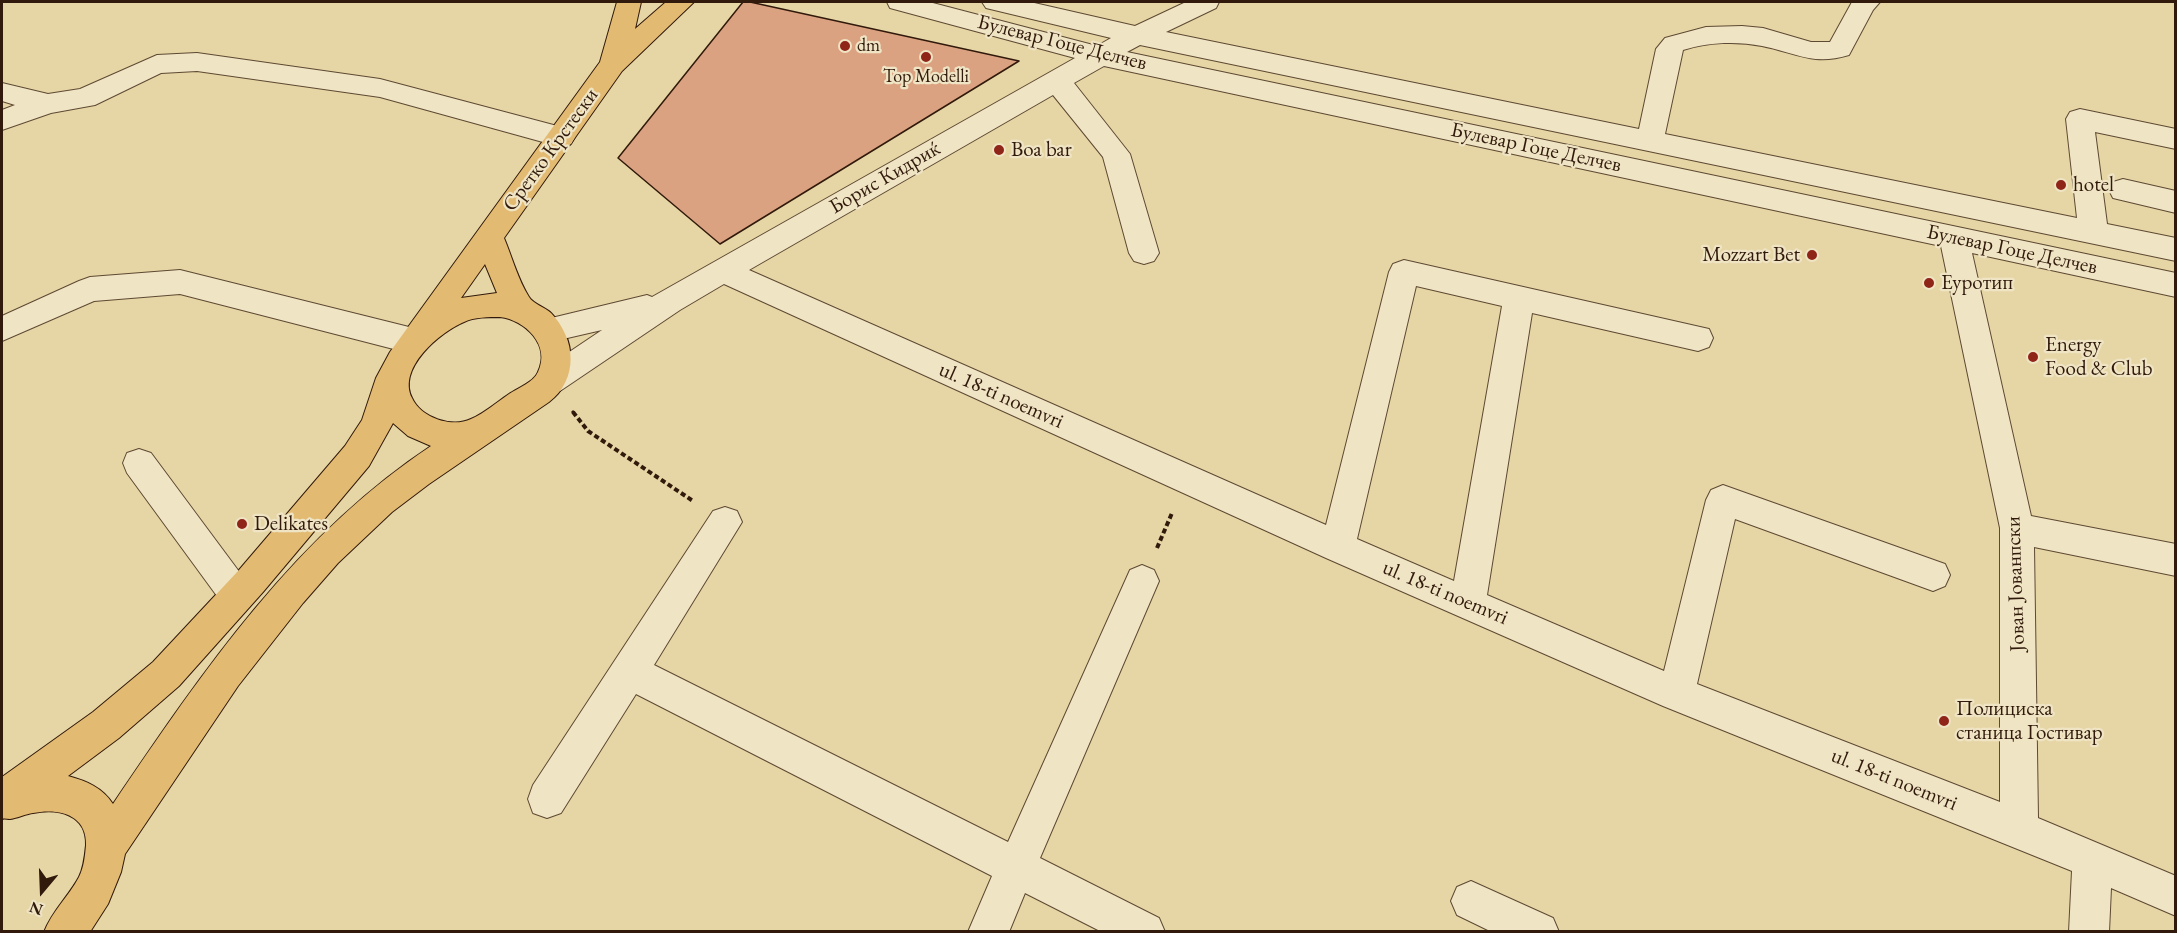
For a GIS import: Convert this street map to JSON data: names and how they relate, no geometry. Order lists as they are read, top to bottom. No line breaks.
{"streets":{"main road":["Сретко Крстески"],"street":["Булевар Гоце Делчев","Борис Кидриќ","ul. 18-ti noemvri","Јован Јованпски"]},"crossings":[["Булевар Гоце Делчев","Борис Кидриќ"],["Булевар Гоце Делчев","Јован Јованпски"],["Борис Кидриќ","ul. 18-ti noemvri"],["ul. 18-ti noemvri","Јован Јованпски"]],"places":["dm","Top Modelli","Boa bar","hotel","Mozzart Bet","Еуротип","Energy Food & Club","Delikates","Полициска станица Гостивар"],"north":"bottom"}
